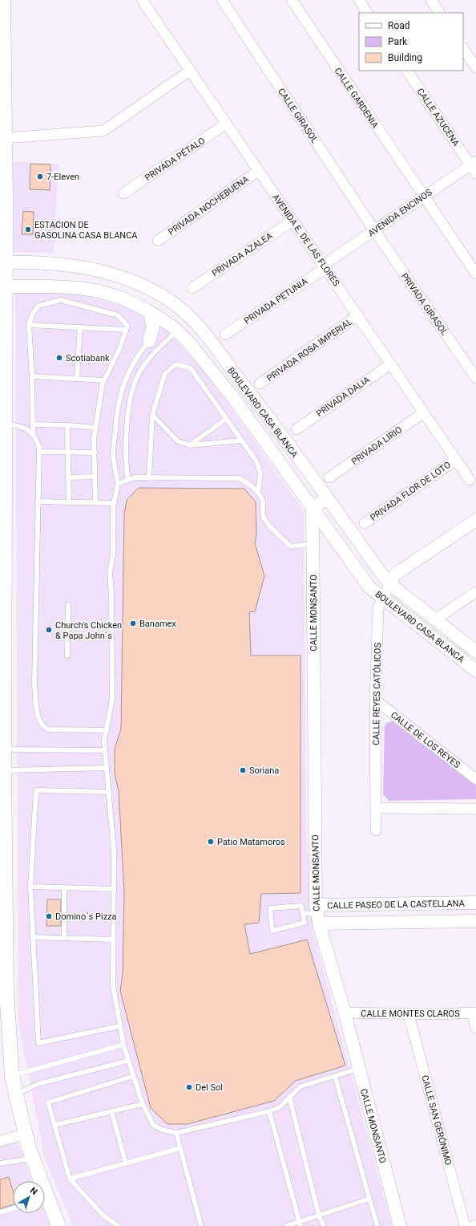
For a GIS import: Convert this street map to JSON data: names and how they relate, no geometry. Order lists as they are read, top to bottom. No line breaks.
{"streets":{"street":["CALLE GARDENIA","CALLE GIRASOL","CALLE AZUCENA","PRIVADA PÉTALO","PRIVADA NOCHEBUENA","AVENIDA ENCINOS","AVENIDA E. DE LAS FLORES","PRIVADA AZALEA","PRIVADA PETUNIA","PRIVADA GIRASOL","PRIVADA ROSA IMPERIAL","PRIVADA DALIA","BOULEVARD CASA BLANCA","PRIVADA LIRIO","PRIVADA FLOR DE LOTO","CALLE MONSANTO","CALLE REYES CATÓLICOS","CALLE DE LOS REYES","CALLE PASEO DE LA CASTELLANA","CALLE MONTES CLAROS","CALLE SAN GERÓNIMO"]},"crossings":[["CALLE GARDENIA","AVENIDA ENCINOS"],["CALLE GIRASOL","AVENIDA ENCINOS"],["CALLE GIRASOL","PRIVADA GIRASOL"],["CALLE AZUCENA","AVENIDA ENCINOS"],["PRIVADA PÉTALO","AVENIDA E. DE LAS FLORES"],["PRIVADA NOCHEBUENA","AVENIDA E. DE LAS FLORES"],["AVENIDA ENCINOS","AVENIDA E. DE LAS FLORES"],["AVENIDA ENCINOS","PRIVADA PETUNIA"],["AVENIDA ENCINOS","PRIVADA GIRASOL"],["AVENIDA E. DE LAS FLORES","PRIVADA AZALEA"],["AVENIDA E. DE LAS FLORES","PRIVADA PETUNIA"],["AVENIDA E. DE LAS FLORES","PRIVADA ROSA IMPERIAL"],["AVENIDA E. DE LAS FLORES","PRIVADA DALIA"],["AVENIDA E. DE LAS FLORES","PRIVADA LIRIO"],["AVENIDA E. DE LAS FLORES","PRIVADA FLOR DE LOTO"],["BOULEVARD CASA BLANCA","CALLE MONSANTO"],["BOULEVARD CASA BLANCA","CALLE REYES CATÓLICOS"],["CALLE MONSANTO","CALLE PASEO DE LA CASTELLANA"],["CALLE MONSANTO","CALLE MONTES CLAROS"],["CALLE REYES CATÓLICOS","CALLE DE LOS REYES"],["CALLE MONTES CLAROS","CALLE SAN GERÓNIMO"]],"places":["7-Eleven","ESTACION DE GASOLINA CASA BLANCA","Scotiabank","Banamex","Church's Chicken & Papa John´s","Soriana","Patio Matamoros","Domino´s Pizza","Del Sol"],"legend":["Road","Park","Building"],"north":"top right"}
